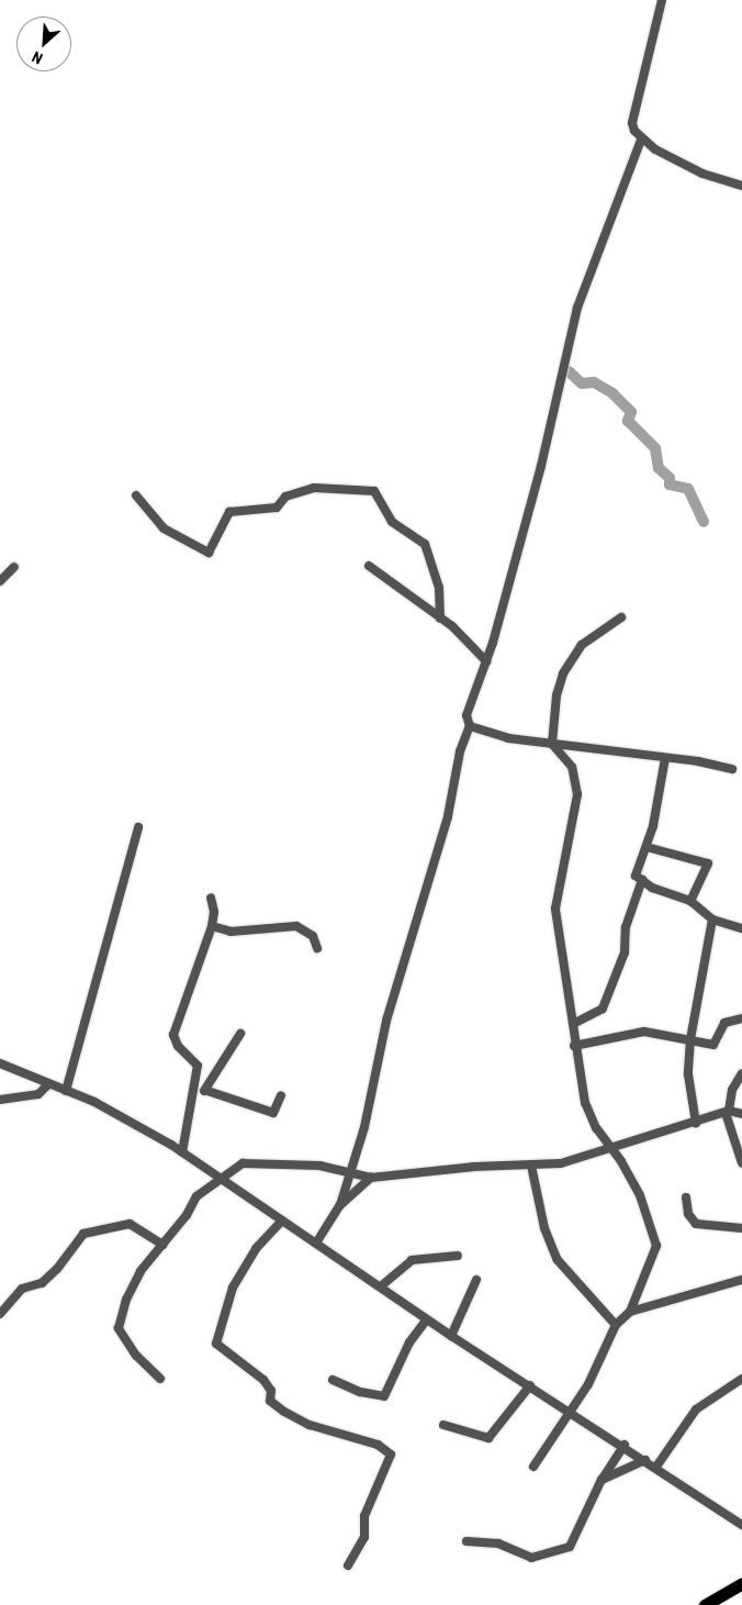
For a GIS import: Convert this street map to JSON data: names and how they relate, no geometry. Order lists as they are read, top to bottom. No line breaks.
{"north":"bottom left"}
